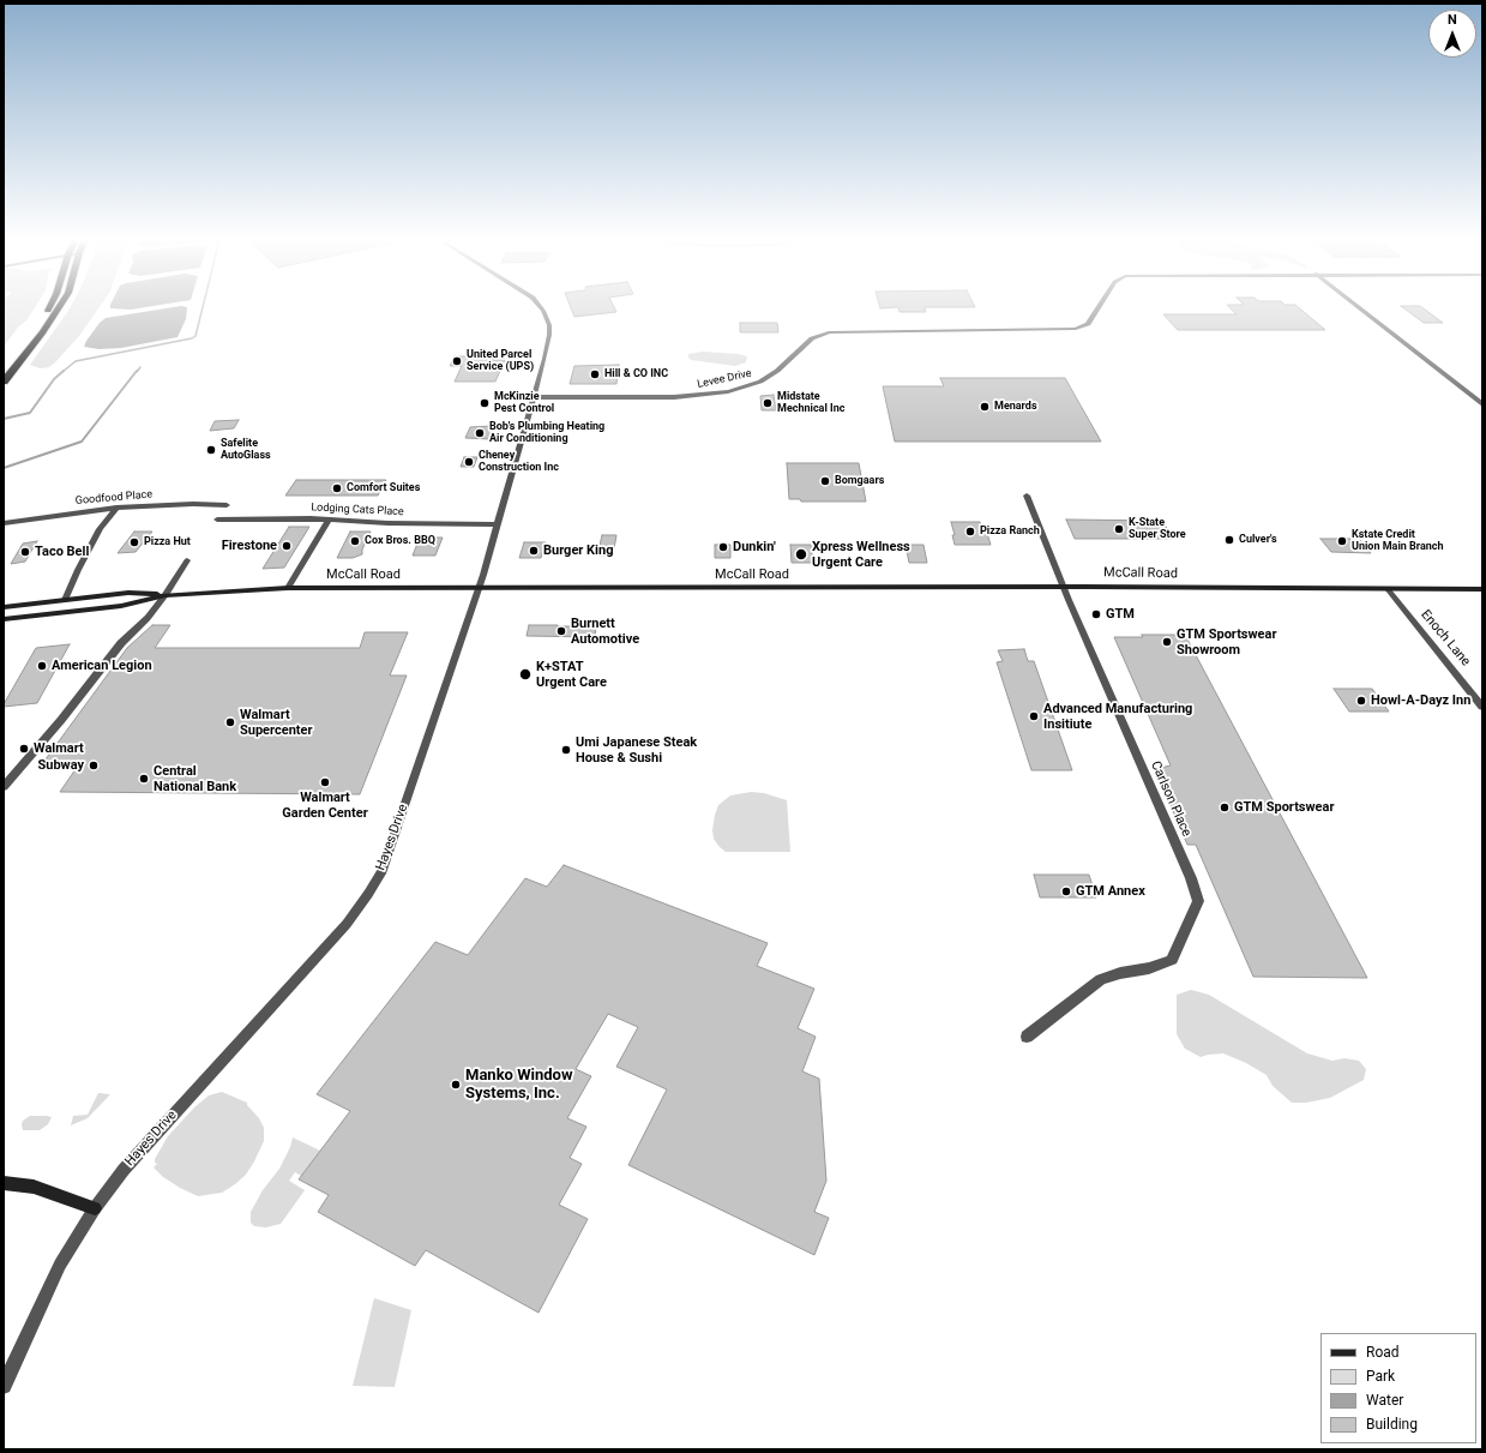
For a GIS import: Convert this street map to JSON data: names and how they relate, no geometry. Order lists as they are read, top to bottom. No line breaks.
{"streets":{"main road":["McCall Road"],"street":["Levee Drive","Goodfood Place","Lodging Cats Place","Enoch Lane","Carlson Place","Hayes Drive"]},"crossings":[["Levee Drive","Hayes Drive"],["Lodging Cats Place","Hayes Drive"],["McCall Road","Enoch Lane"],["McCall Road","Carlson Place"],["McCall Road","Hayes Drive"]],"places":["United Parcel Service (UPS)","Hill & CO INC","McKinzie Pest Control","Midstate Mechnical Inc","Menards","Bob's Plumbing Heating Air Conditioning","Safelite AutoGlass","Cheney Construction Inc","Bomgaars","Comfort Suites","K-State Super Store","Pizza Ranch","Culver's","Cox Bros. BBQ","Kstate Credit Union Main Branch","Pizza Hut","Firestone","Dunkin'","Burger King","Taco Bell","Xpress Wellness Urgent Care","GTM","Burnett Automotive","GTM Sportswear Showroom","American Legion","K+STAT Urgent Care","Howl-A-Dayz Inn","Advanced Manufacturing Insitiute","Walmart Supercenter","Walmart","Umi Japanese Steak House & Sushi","Subway","Central National Bank","Walmart Garden Center","GTM Sportswear","GTM Annex","Manko Window Systems, Inc."],"legend":["Road","Park","Water","Building"],"north":"top"}
